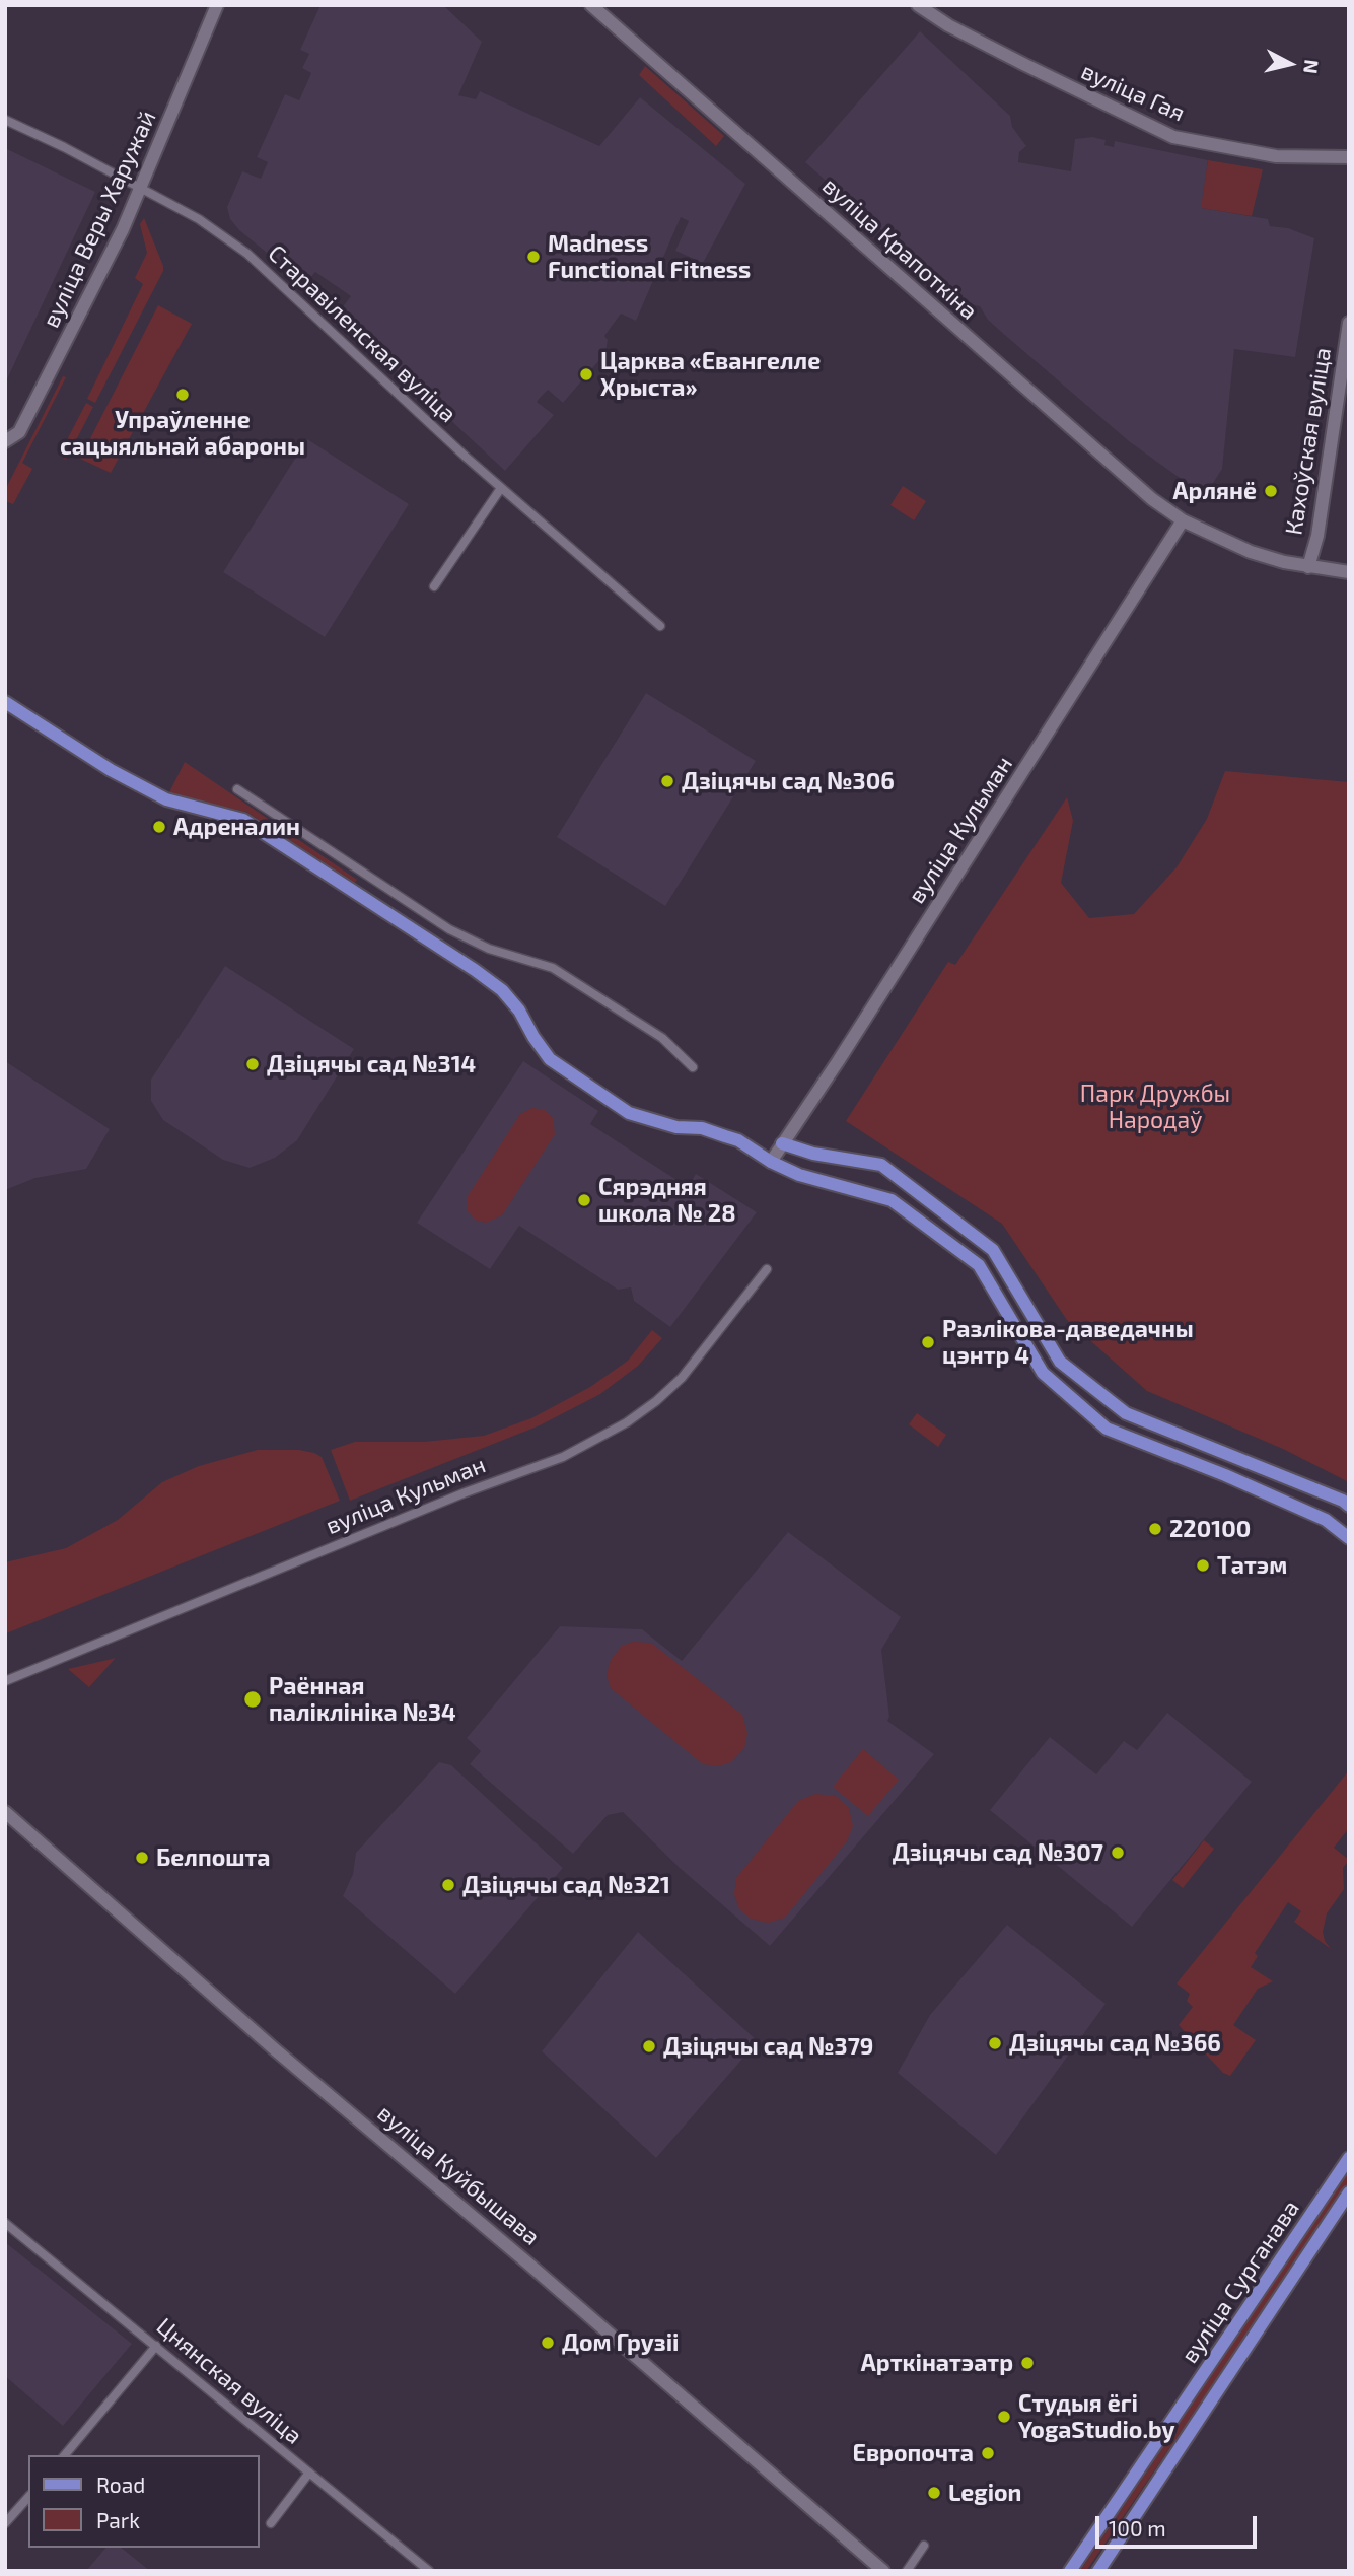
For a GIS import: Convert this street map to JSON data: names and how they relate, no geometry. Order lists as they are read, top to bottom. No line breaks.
{"streets":{"main road":["вуліца Гая","вуліца Веры Харужай","вуліца Крапоткіна","Кахоўская вуліца","вуліца Кульман","вуліца Куйбышава","вуліца Сурганава"],"street":["Старавіленская вуліца","Цнянская вуліца"]},"crossings":[["вуліца Веры Харужай","Старавіленская вуліца"],["вуліца Крапоткіна","Кахоўская вуліца"],["вуліца Крапоткіна","вуліца Кульман"]],"parks":["Парк Дружбы Народаў"],"places":["Madness Functional Fitness","Царква «Евангелле Хрыста»","Упраўленне сацыяльнай абароны","Арлянё","Дзіцячы сад №306","Адреналин","Дзіцячы сад №314","Сярэдняя школа № 28","Разлікова-даведачны цэнтр 4","220100","Татэм","Раённая паліклініка №34","Дзіцячы сад №307","Белпошта","Дзіцячы сад №321","Дзіцячы сад №366","Дзіцячы сад №379","Дом Грузіі","Арткінатэатр","Студыя ёгі YogaStudio.by","Европочта","Legion"],"legend":["Road","Park"],"scale_bar":"100 m","north":"right"}
